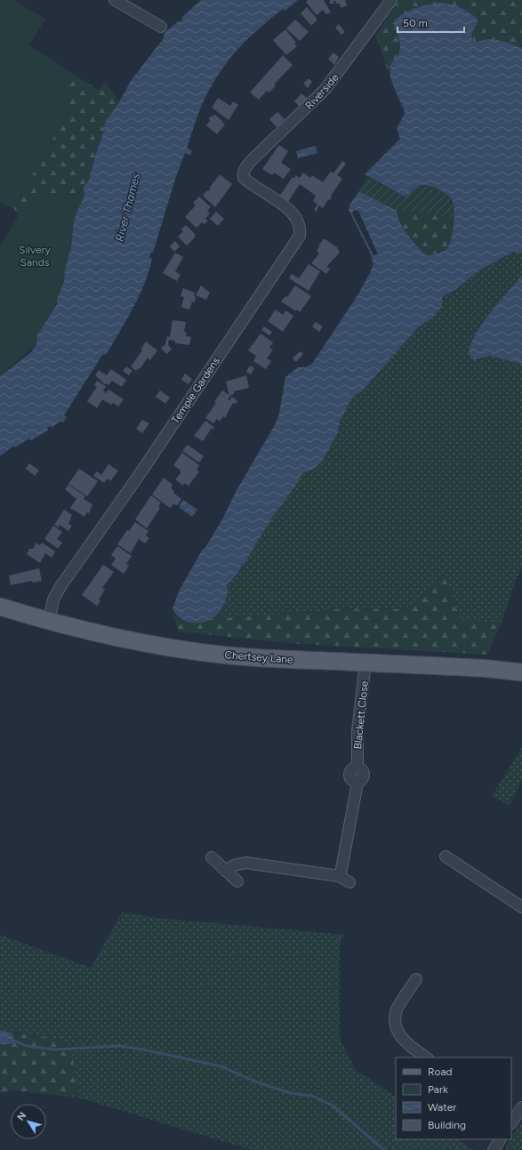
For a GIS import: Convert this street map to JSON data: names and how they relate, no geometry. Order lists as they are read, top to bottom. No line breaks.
{"streets":{"main road":["Chertsey Lane"],"street":["Riverside","Temple Gardens","Blackett Close"]},"crossings":[["Riverside","Temple Gardens"],["Temple Gardens","Chertsey Lane"],["Chertsey Lane","Blackett Close"]],"water":["River Thames"],"parks":["Silvery Sands"],"legend":["Road","Park","Water","Building"],"scale_bar":"50 m","north":"top left"}
